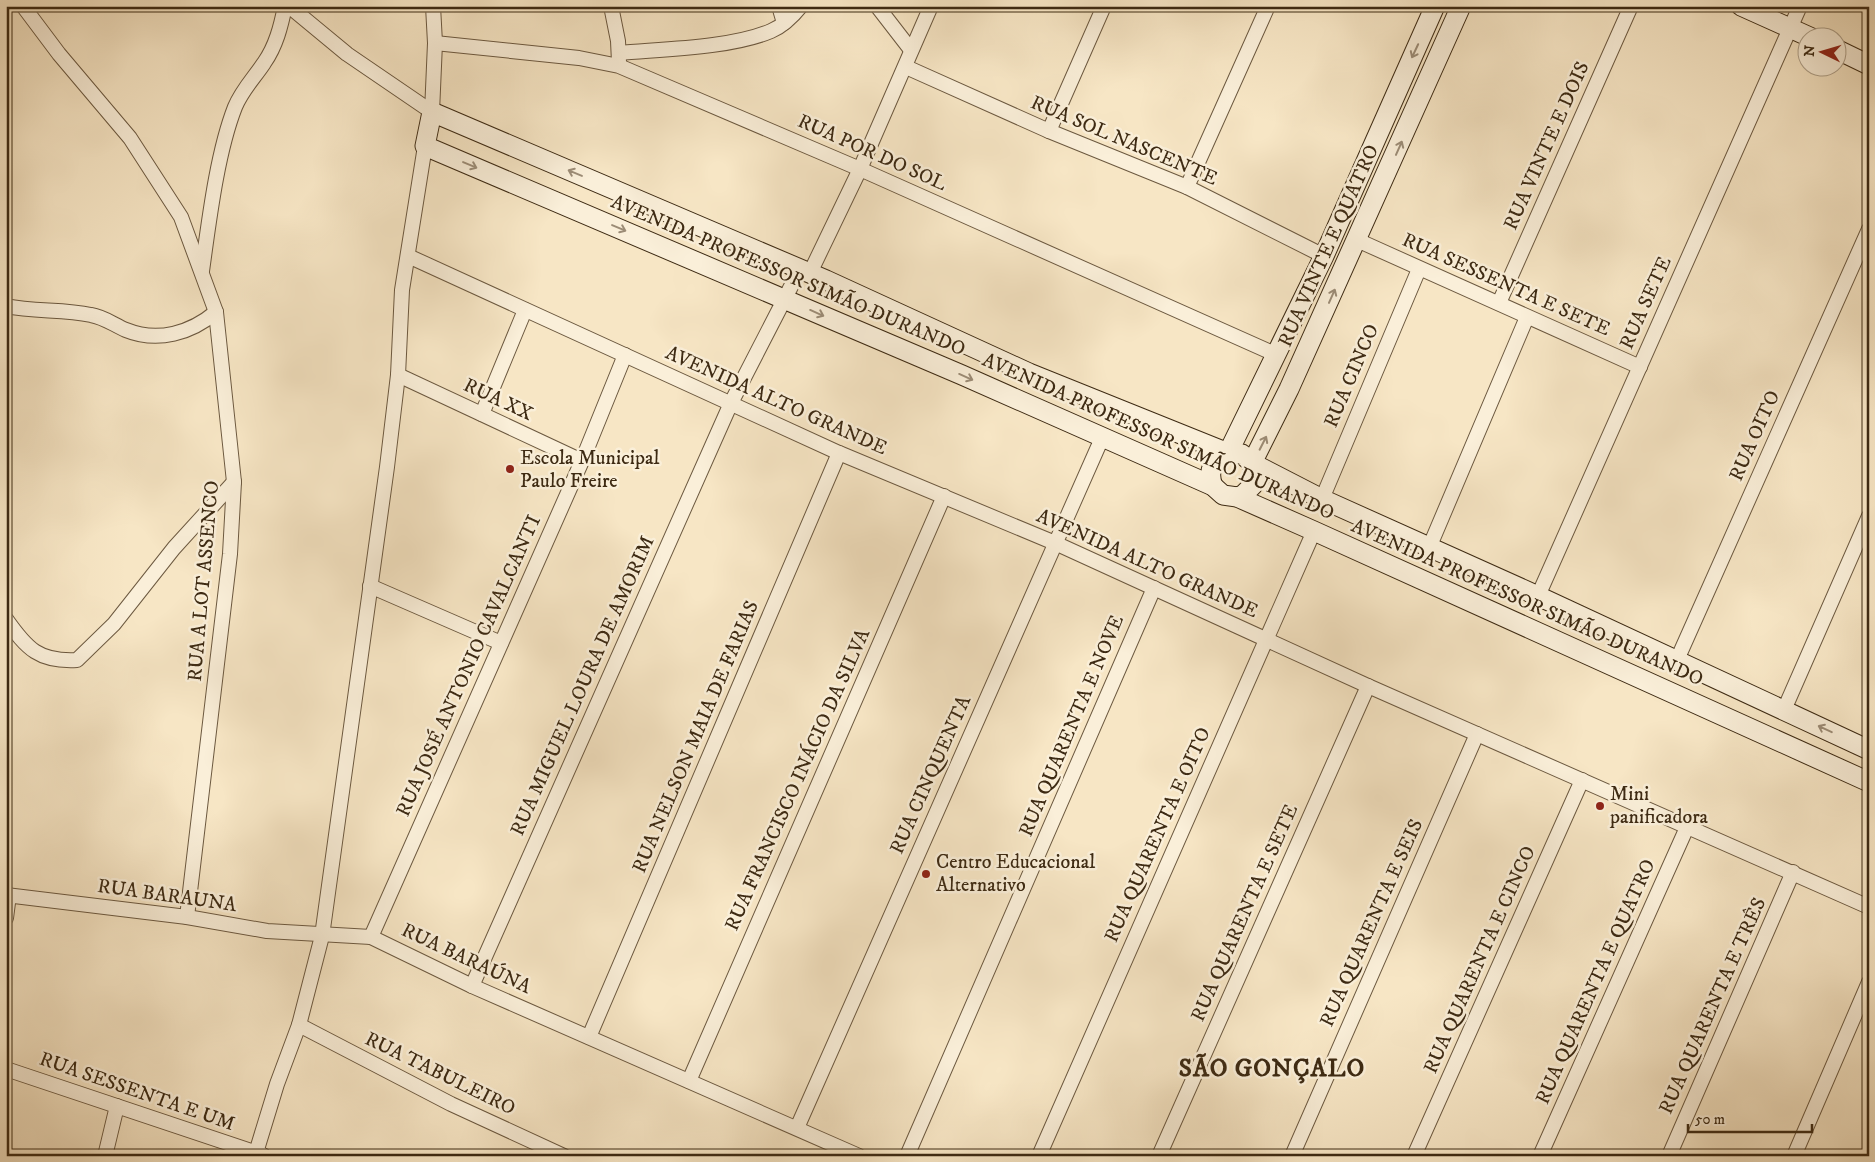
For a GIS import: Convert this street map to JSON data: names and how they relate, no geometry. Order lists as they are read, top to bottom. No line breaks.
{"streets":{"street":["RUA SOL NASCENTE","RUA VINTE E DOIS","RUA POR DO SOL","RUA VINTE E QUATRO","AVENIDA PROFESSOR SIMÃO DURANDO","RUA SESSENTA E SETE","RUA SETE","RUA CINCO","RUA XX","AVENIDA ALTO GRANDE","RUA OITO","RUA A LOT ASSENCO","RUA JOSÉ ANTONIO CAVALCANTI","RUA MIGUEL LOURA DE AMORIM","RUA QUARENTA E NOVE","RUA NELSON MAIA DE FARIAS","RUA CINQUENTA","RUA FRANCISCO INÁCIO DA SILVA","RUA QUARENTA E OITO","RUA BARAUNA","RUA QUARENTA E SETE","RUA QUARENTA E SEIS","RUA BARAÚNA","RUA QUARENTA E CINCO","RUA QUARENTA E QUATRO","RUA QUARENTA E TRÊS","RUA TABULEIRO","RUA SESSENTA E UM"]},"crossings":[["RUA SOL NASCENTE","RUA VINTE E QUATRO"],["RUA SOL NASCENTE","RUA MIGUEL LOURA DE AMORIM"],["RUA VINTE E DOIS","RUA SESSENTA E SETE"],["RUA POR DO SOL","RUA VINTE E QUATRO"],["RUA POR DO SOL","RUA MIGUEL LOURA DE AMORIM"],["RUA VINTE E QUATRO","AVENIDA PROFESSOR SIMÃO DURANDO"],["RUA VINTE E QUATRO","RUA SESSENTA E SETE"],["AVENIDA PROFESSOR SIMÃO DURANDO","RUA SETE"],["AVENIDA PROFESSOR SIMÃO DURANDO","RUA CINCO"],["AVENIDA PROFESSOR SIMÃO DURANDO","RUA OITO"],["AVENIDA PROFESSOR SIMÃO DURANDO","RUA MIGUEL LOURA DE AMORIM"],["AVENIDA PROFESSOR SIMÃO DURANDO","RUA CINQUENTA"],["AVENIDA PROFESSOR SIMÃO DURANDO","RUA QUARENTA E OITO"],["RUA SESSENTA E SETE","RUA SETE"],["RUA SESSENTA E SETE","RUA CINCO"],["RUA XX","RUA JOSÉ ANTONIO CAVALCANTI"],["AVENIDA ALTO GRANDE","RUA JOSÉ ANTONIO CAVALCANTI"],["AVENIDA ALTO GRANDE","RUA MIGUEL LOURA DE AMORIM"],["AVENIDA ALTO GRANDE","RUA QUARENTA E NOVE"],["AVENIDA ALTO GRANDE","RUA NELSON MAIA DE FARIAS"],["AVENIDA ALTO GRANDE","RUA CINQUENTA"],["AVENIDA ALTO GRANDE","RUA FRANCISCO INÁCIO DA SILVA"],["AVENIDA ALTO GRANDE","RUA QUARENTA E OITO"],["AVENIDA ALTO GRANDE","RUA QUARENTA E SETE"],["AVENIDA ALTO GRANDE","RUA QUARENTA E SEIS"],["AVENIDA ALTO GRANDE","RUA QUARENTA E CINCO"],["AVENIDA ALTO GRANDE","RUA QUARENTA E QUATRO"],["AVENIDA ALTO GRANDE","RUA QUARENTA E TRÊS"],["RUA A LOT ASSENCO","RUA BARAUNA"],["RUA JOSÉ ANTONIO CAVALCANTI","RUA BARAÚNA"],["RUA MIGUEL LOURA DE AMORIM","RUA BARAÚNA"],["RUA NELSON MAIA DE FARIAS","RUA BARAÚNA"],["RUA CINQUENTA","RUA BARAÚNA"],["RUA FRANCISCO INÁCIO DA SILVA","RUA BARAÚNA"],["RUA BARAUNA","RUA BARAÚNA"]],"districts":["SÃO GONÇALO"],"places":["Escola Municipal Paulo Freire","Mini panificadora","Centro Educacional Alternativo"],"scale_bar":"50 m","north":"left"}
